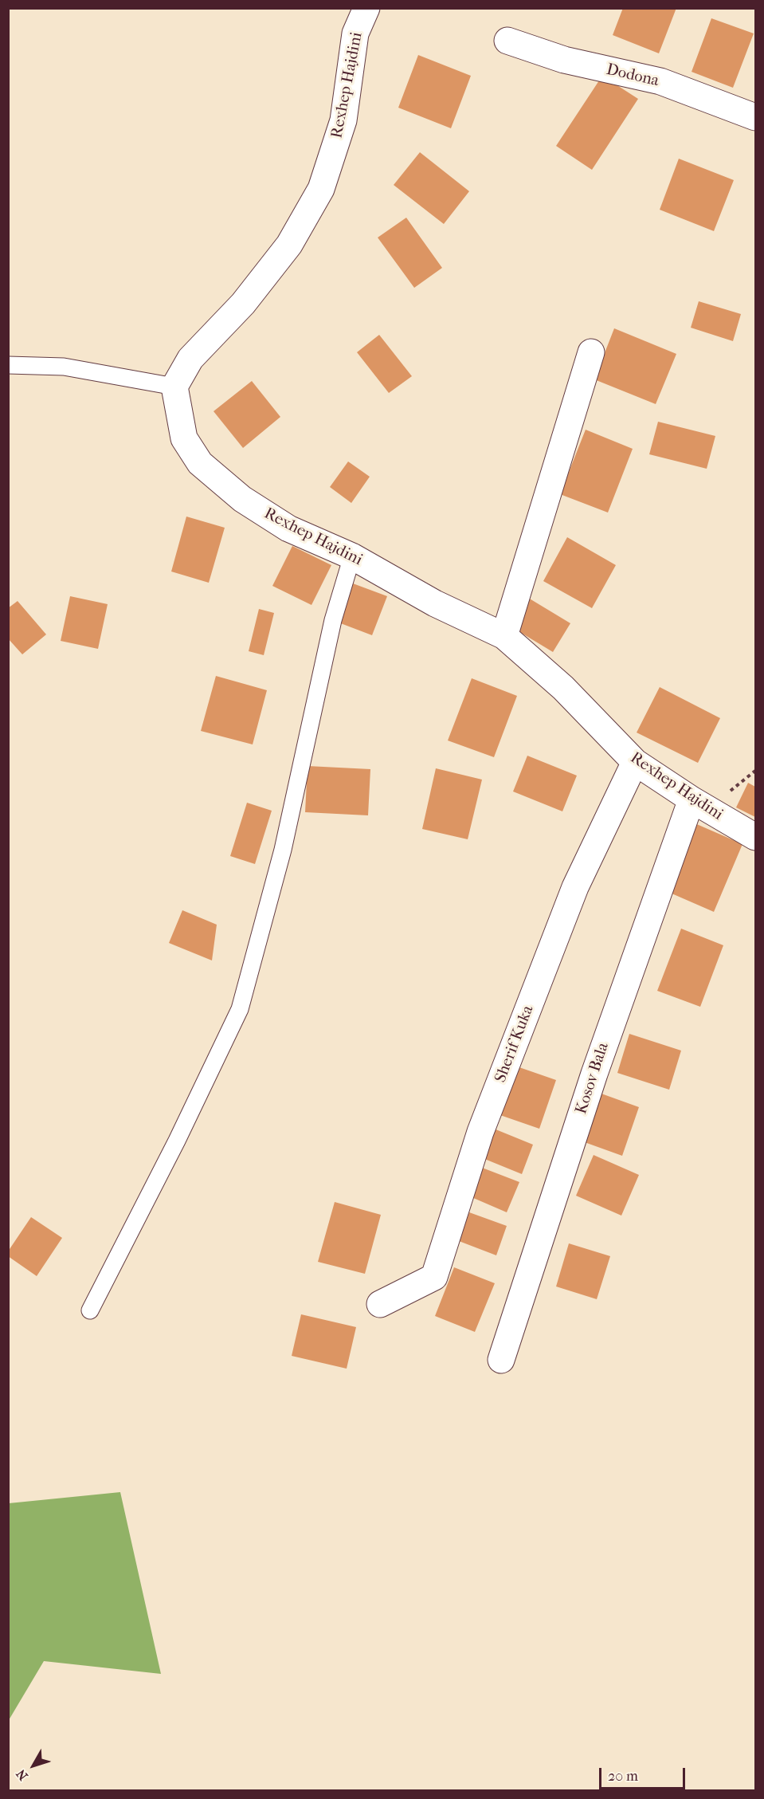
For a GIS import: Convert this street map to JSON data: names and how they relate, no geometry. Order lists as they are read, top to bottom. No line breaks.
{"streets":{"street":["Dodona","Rexhep Hajdini","Sherif Kuka","Kosov Bala"]},"crossings":[["Rexhep Hajdini","Sherif Kuka"],["Rexhep Hajdini","Kosov Bala"]],"scale_bar":"20 m","north":"bottom left"}
